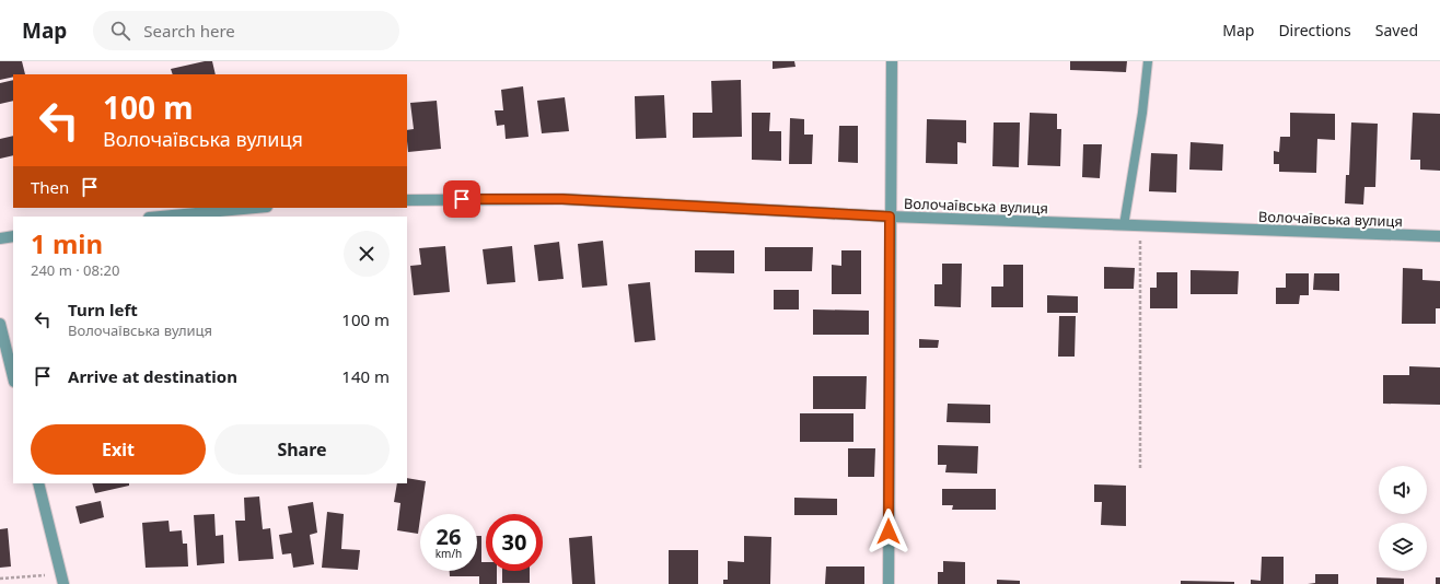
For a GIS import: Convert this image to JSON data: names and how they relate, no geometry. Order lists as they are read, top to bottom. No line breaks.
{"streets":{"street":["Волочаївська вулиця"]},"page":{"header":"Map","search":"Search here","nav":["Map","Directions","Saved"],"turn":["100 m","Волочаївська вулиця"],"then":"Then","heading":["1 min","240 m · 08:20"],"list":[{"name":"Turn left","note":"Волочаївська вулиця","value":"100 m"},{"name":"Arrive at destination","value":"140 m"}],"buttons":["Exit","Share"],"speed":"26 km/h","limit":"30"}}
